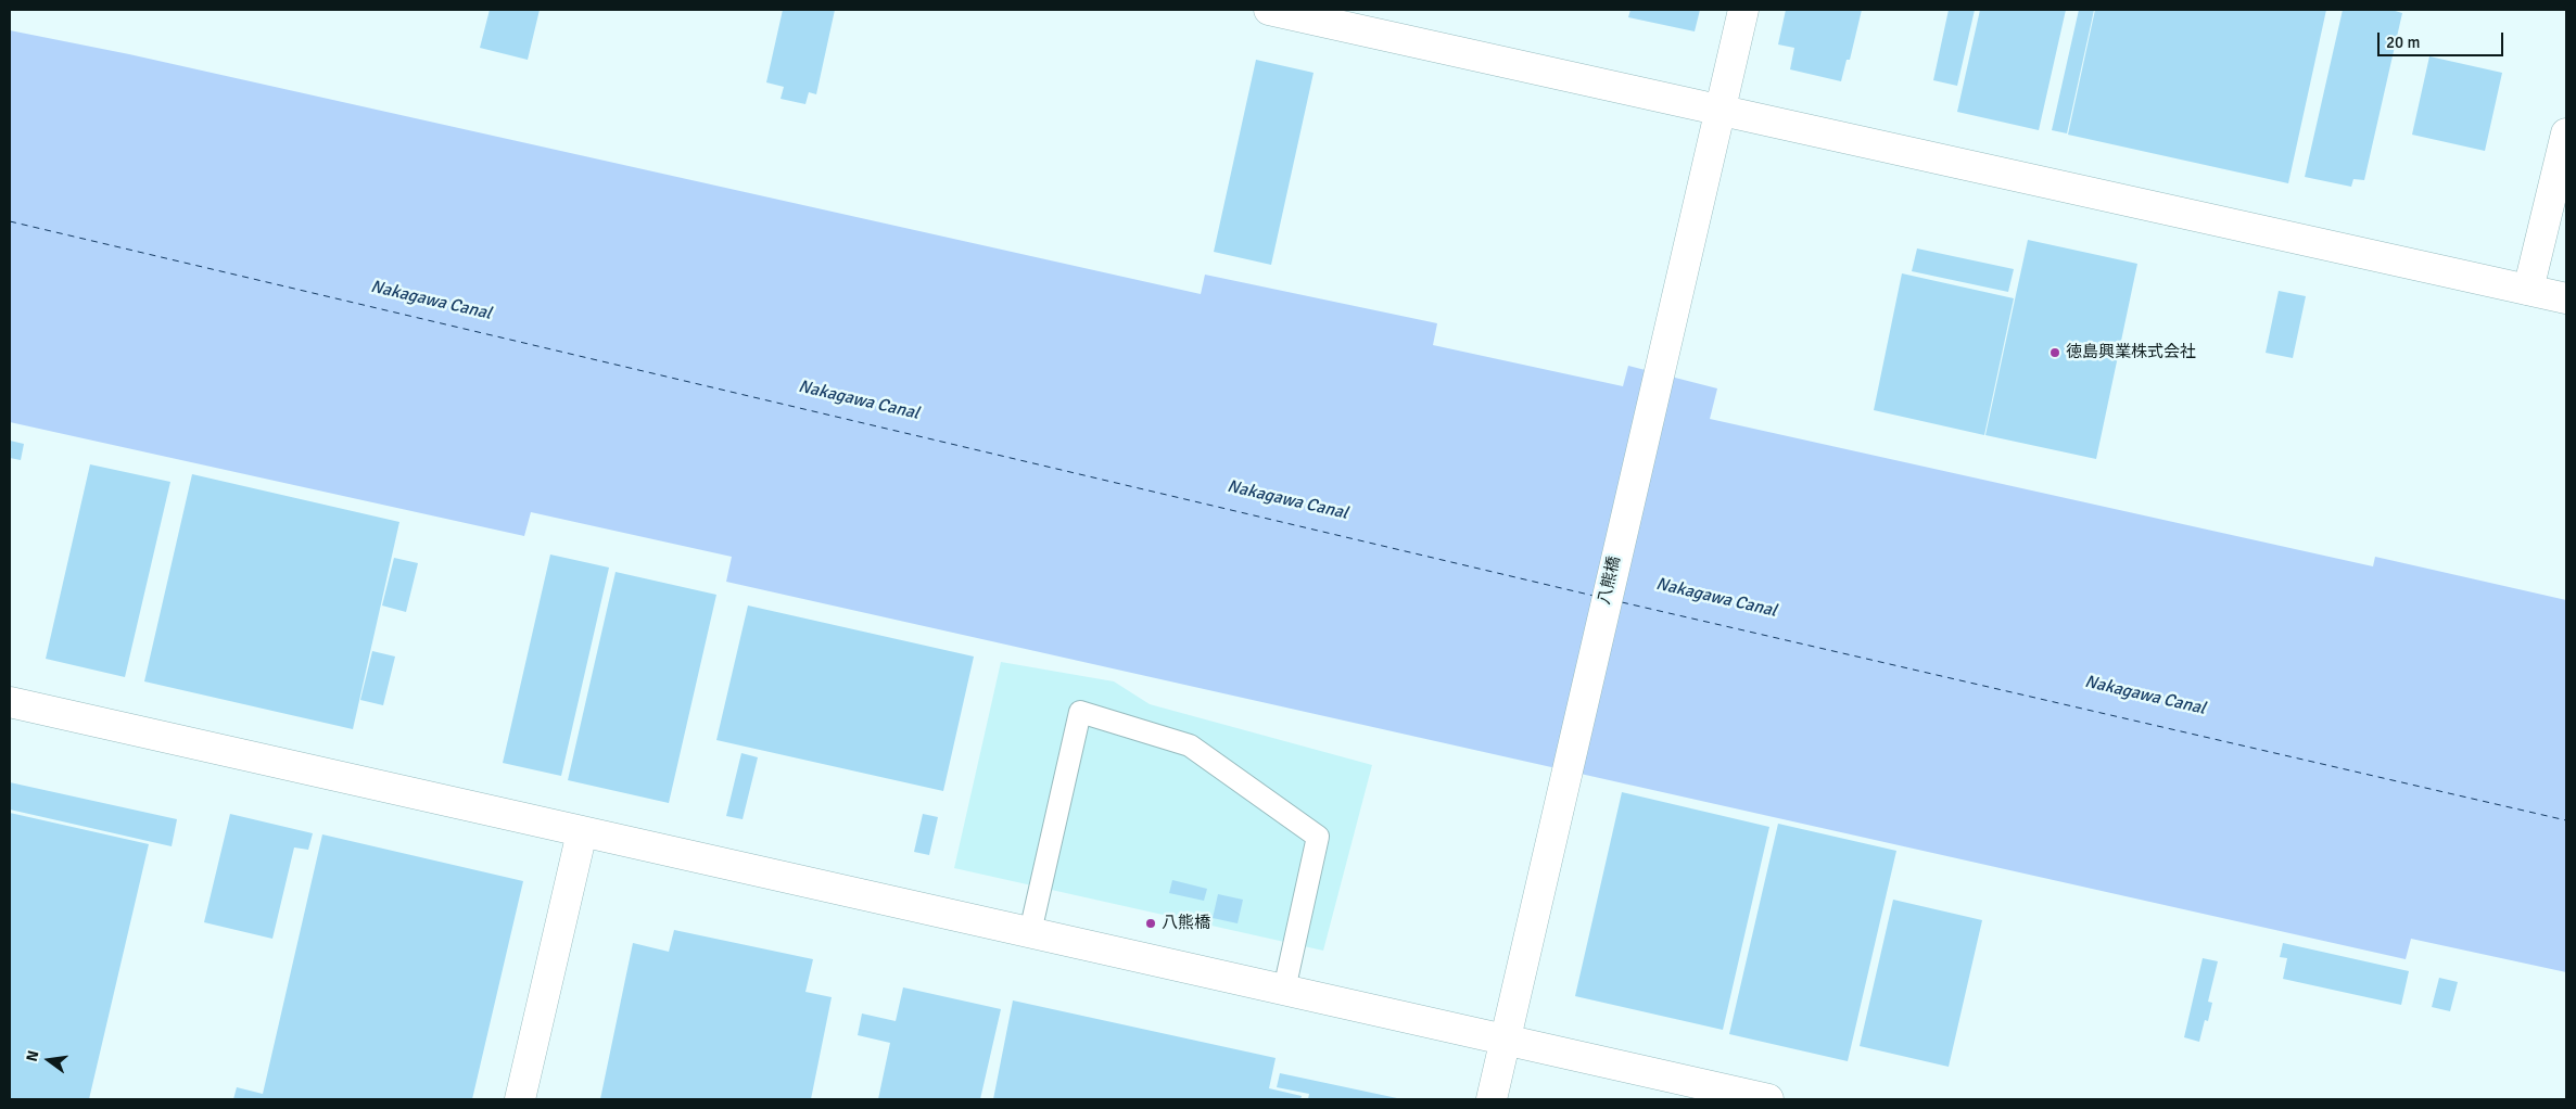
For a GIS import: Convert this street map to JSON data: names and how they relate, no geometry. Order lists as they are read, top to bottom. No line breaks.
{"streets":{"street":["八熊橋"]},"water":["Nakagawa Canal"],"places":["徳島興業株式会社","八熊橋"],"scale_bar":"20 m","north":"left"}
